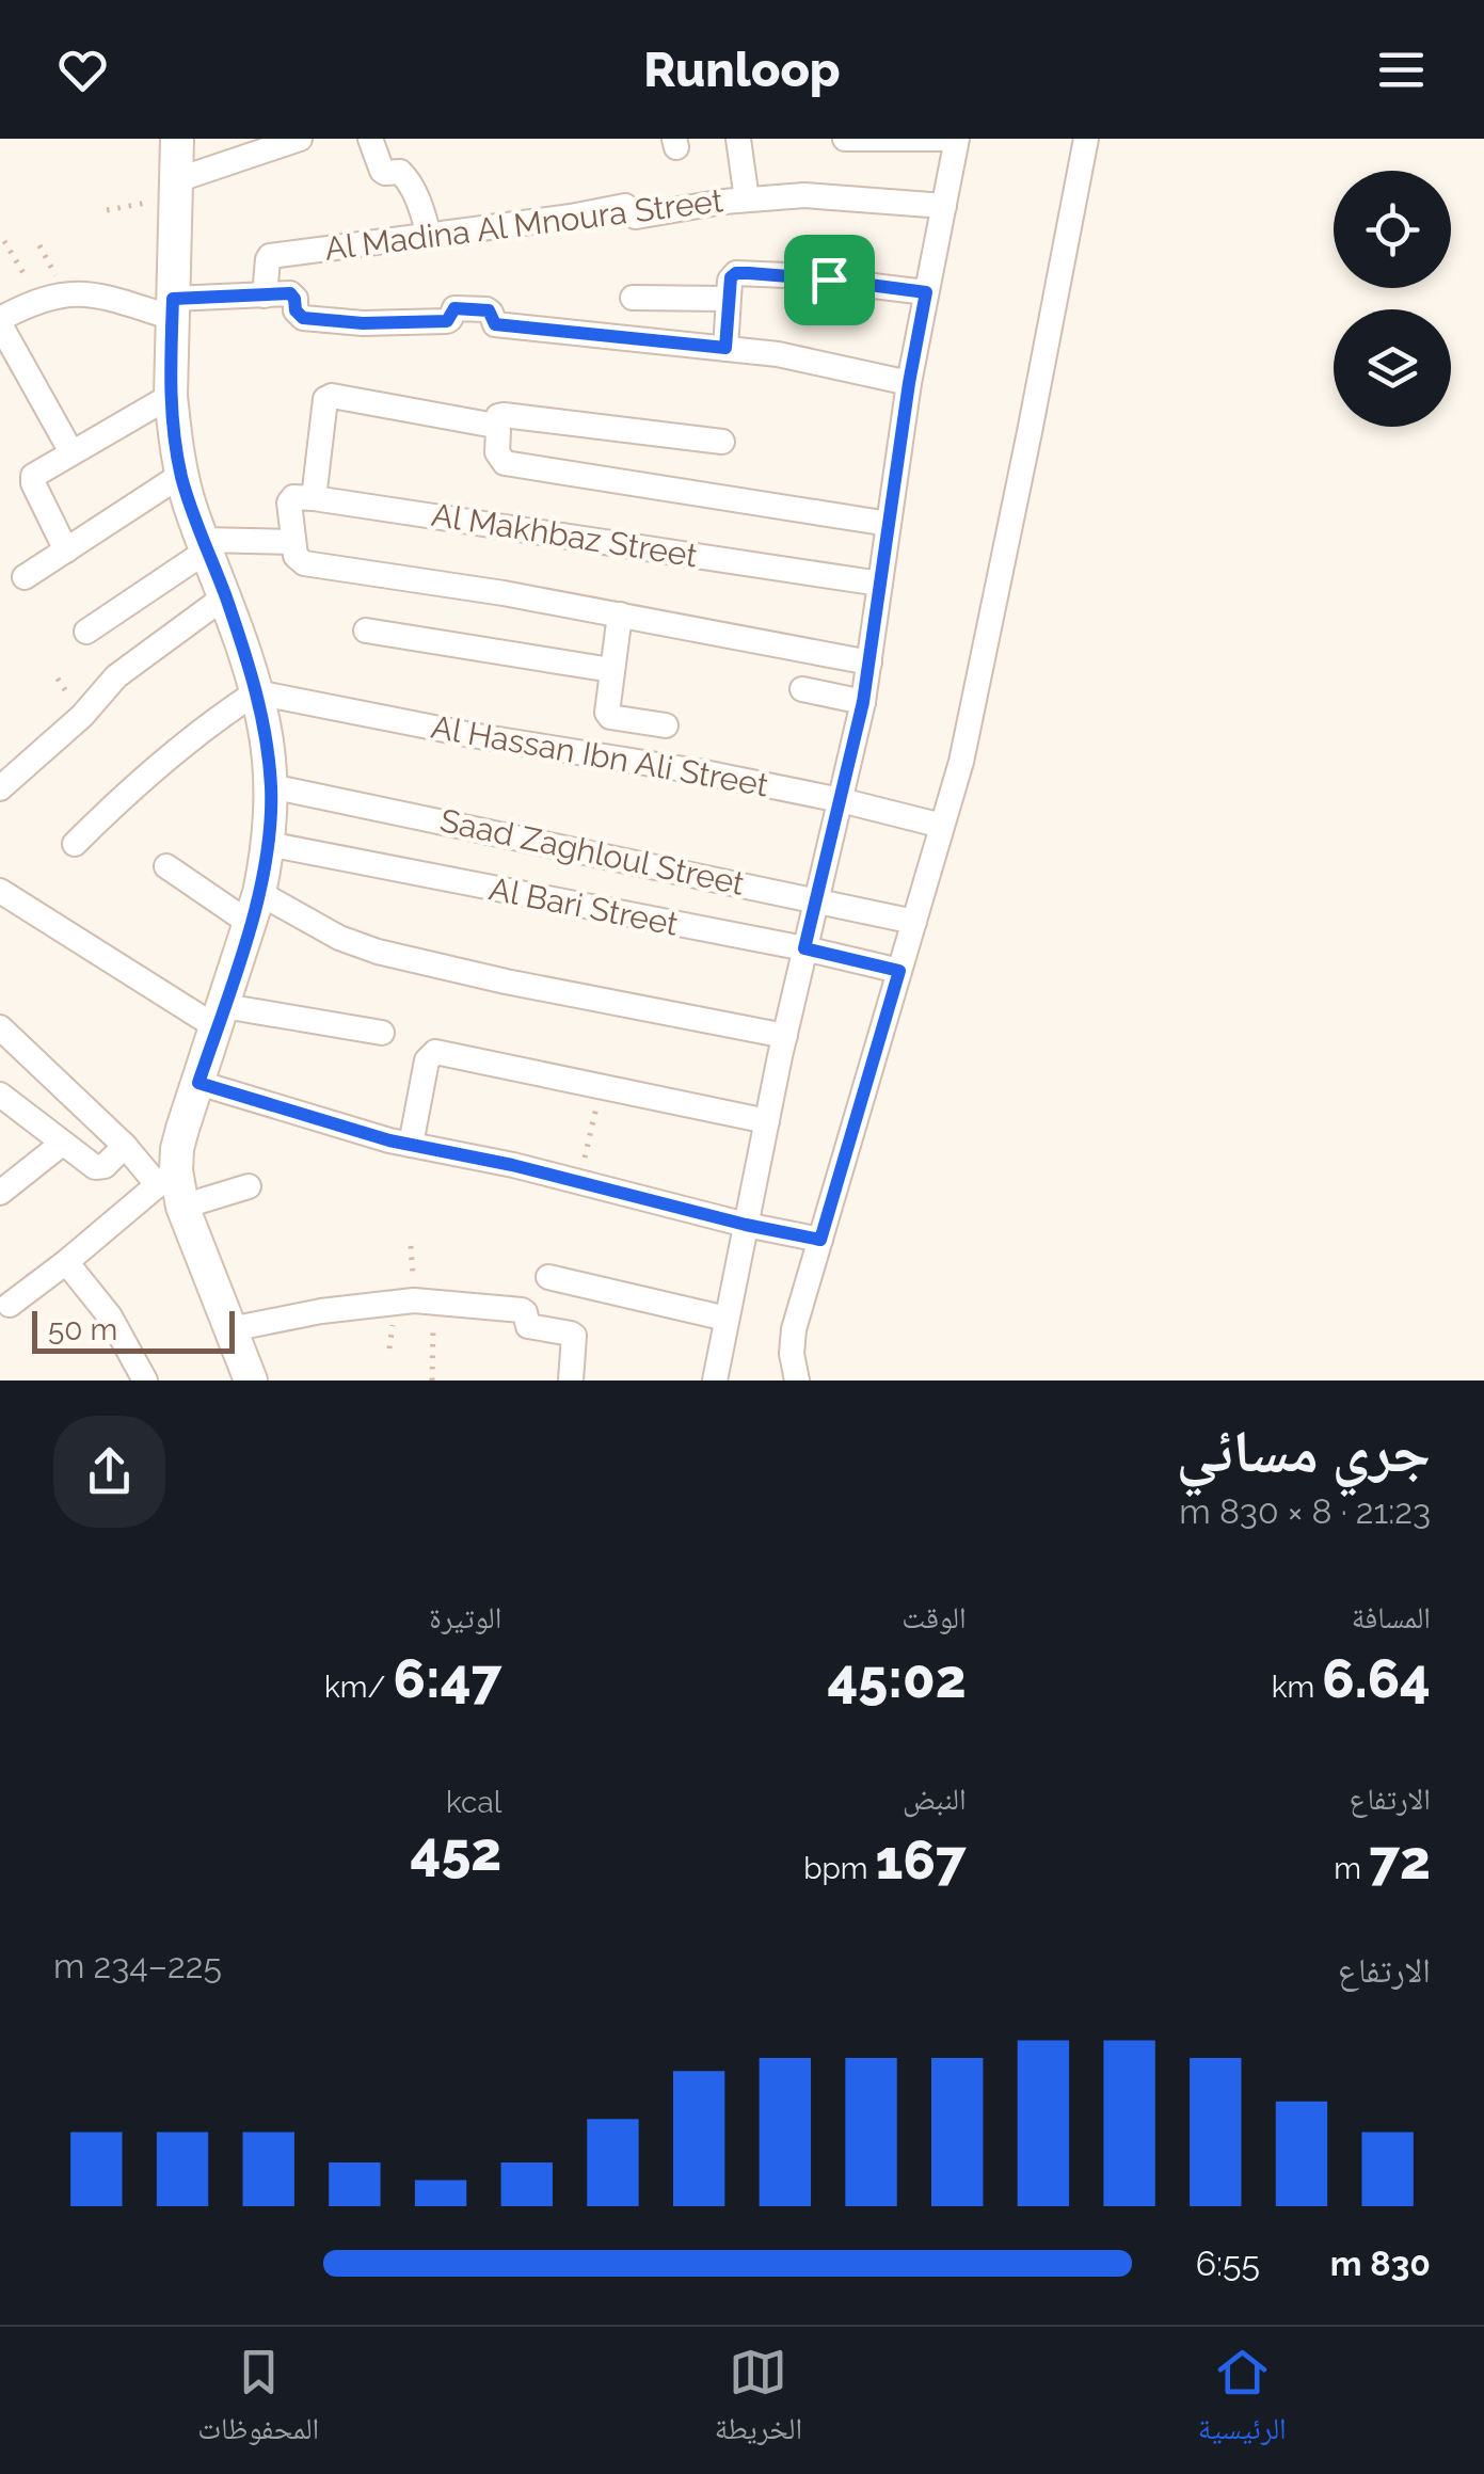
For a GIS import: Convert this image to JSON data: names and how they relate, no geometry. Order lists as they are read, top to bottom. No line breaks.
{"streets":{"street":["Al Madina Al Mnoura Street","Al Makhbaz Street","Al Hassan Ibn Ali Street","Saad Zaghloul Street","Al Bari Street"]},"scale_bar":"50 m","page":{"header":"Runloop","scale":"50 m","heading":["جري مسائي","21:23 · 8 × 830 m"],"stats":[["المسافة","6.64 km"],["الوقت","45:02"],["الوتيرة","6:47 /km"],["الارتفاع","72 m"],["النبض","167 bpm"],["kcal","452"]],"chart":["الارتفاع","225–234 m"],"list":[{"name":"830 m","note":"6:55"}],"tabs":["الرئيسية","الخريطة","المحفوظات"]}}
